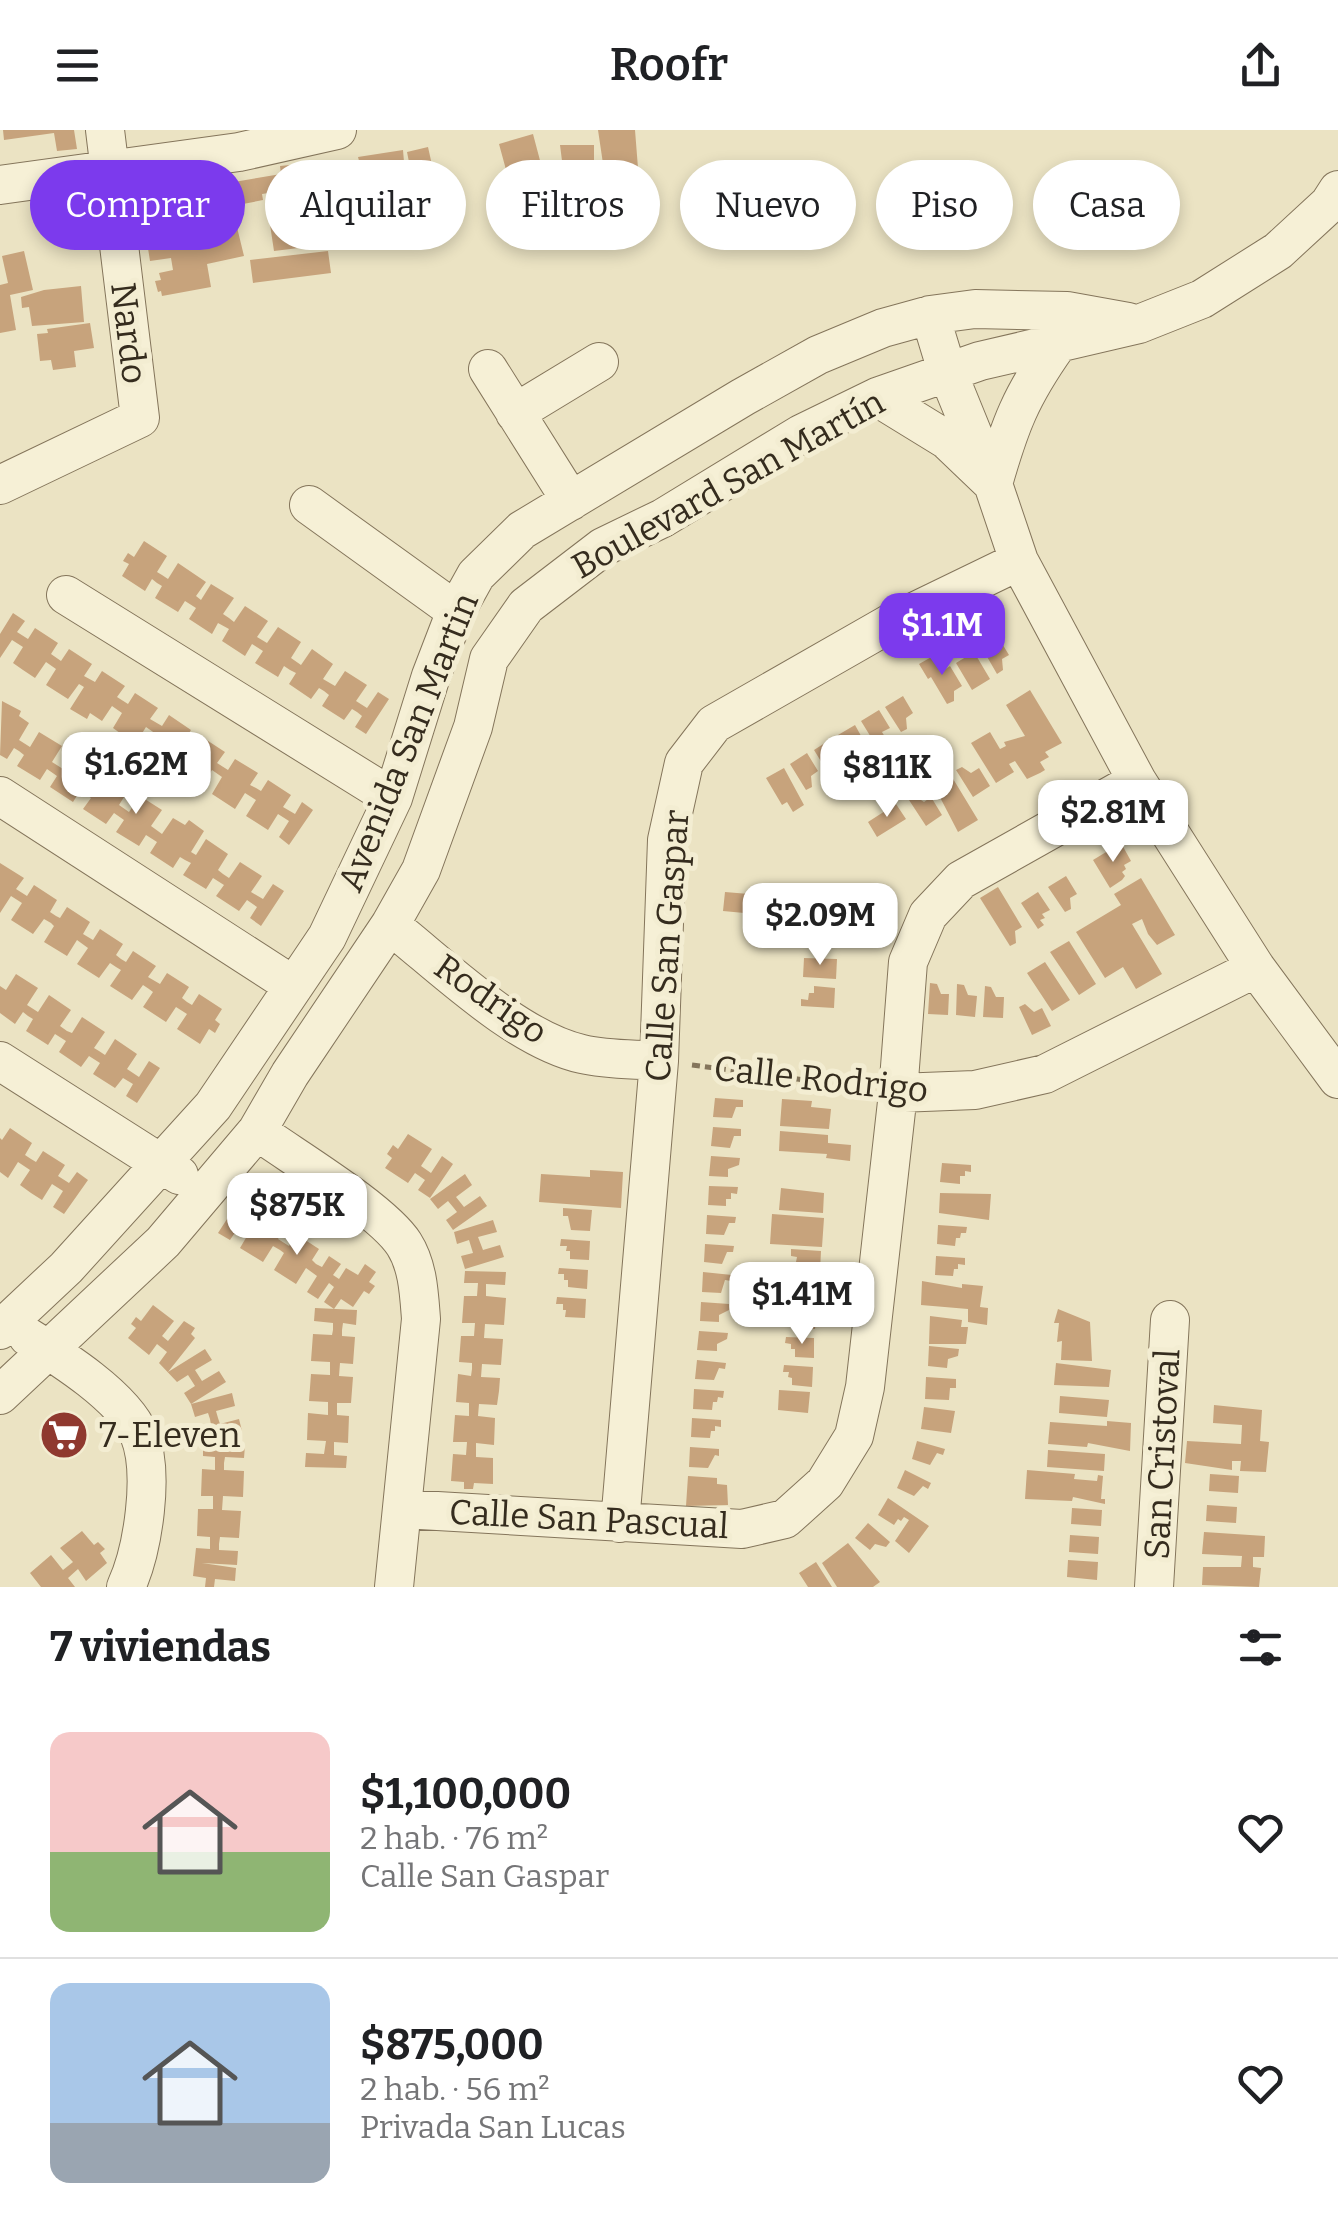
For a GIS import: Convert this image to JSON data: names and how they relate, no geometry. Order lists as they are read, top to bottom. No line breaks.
{"streets":{"street":["Nardo","Boulevard San Martín","Avenida San Martin","Calle San Gaspar","Rodrigo","Calle Rodrigo","San Cristoval","Calle San Pascual"]},"crossings":[["Boulevard San Martín","Avenida San Martin"],["Boulevard San Martín","Rodrigo"],["Calle San Gaspar","Rodrigo"],["Calle San Gaspar","Calle Rodrigo"],["Calle San Gaspar","Calle San Pascual"],["Rodrigo","Calle Rodrigo"],["Calle Rodrigo","Calle San Pascual"]],"places":{"supermarket":["7-Eleven"]},"page":{"header":"Roofr","chip":["Comprar","Alquilar","Filtros","Nuevo","Piso","Casa"],"price":["$1.1M","$1.62M","$811K","$2.81M","$2.09M","$875K","$1.41M"],"heading":"7 viviendas","list":[{"name":"$1,100,000","note":"2 hab. · 76 m² · Calle San Gaspar"},{"name":"$875,000","note":"2 hab. · 56 m² · Privada San Lucas"}]}}
